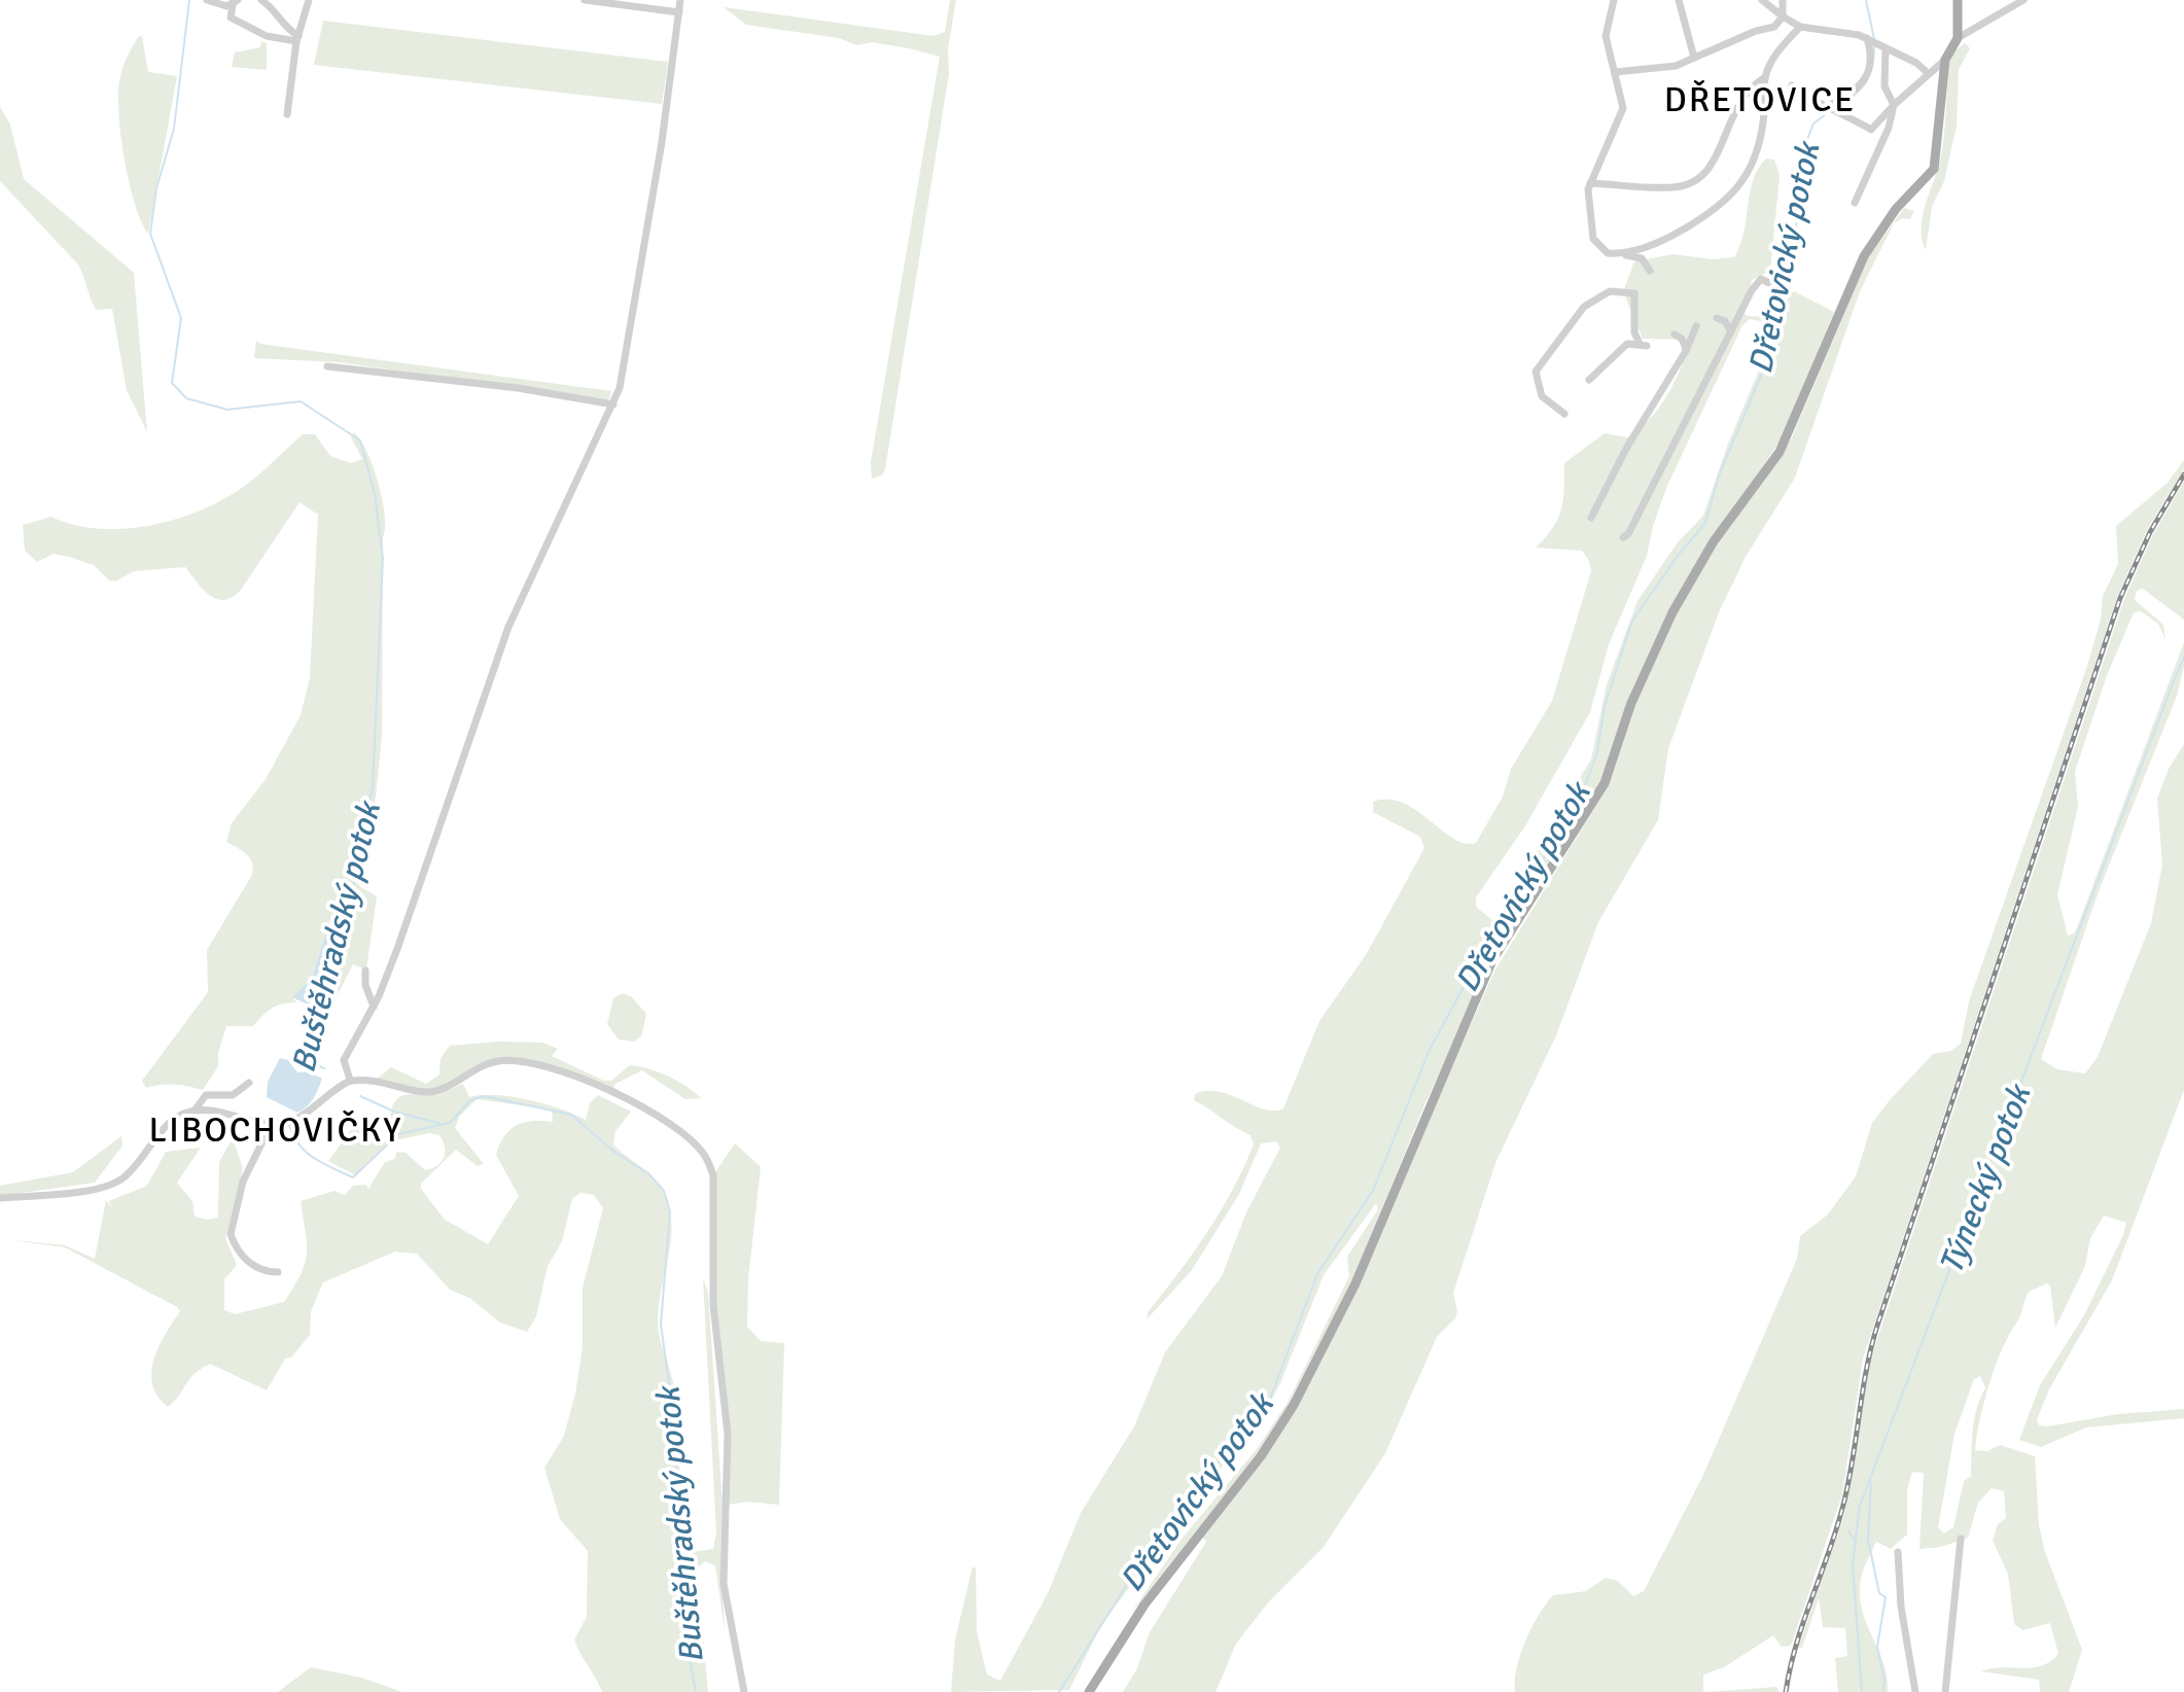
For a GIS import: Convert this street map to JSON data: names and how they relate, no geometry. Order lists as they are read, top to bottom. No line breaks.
{"districts":["DŘETOVICE","LIBOCHOVIČKY"],"water":["Dřetovický potok","Buštěhradský potok","Týnecký potok"]}
